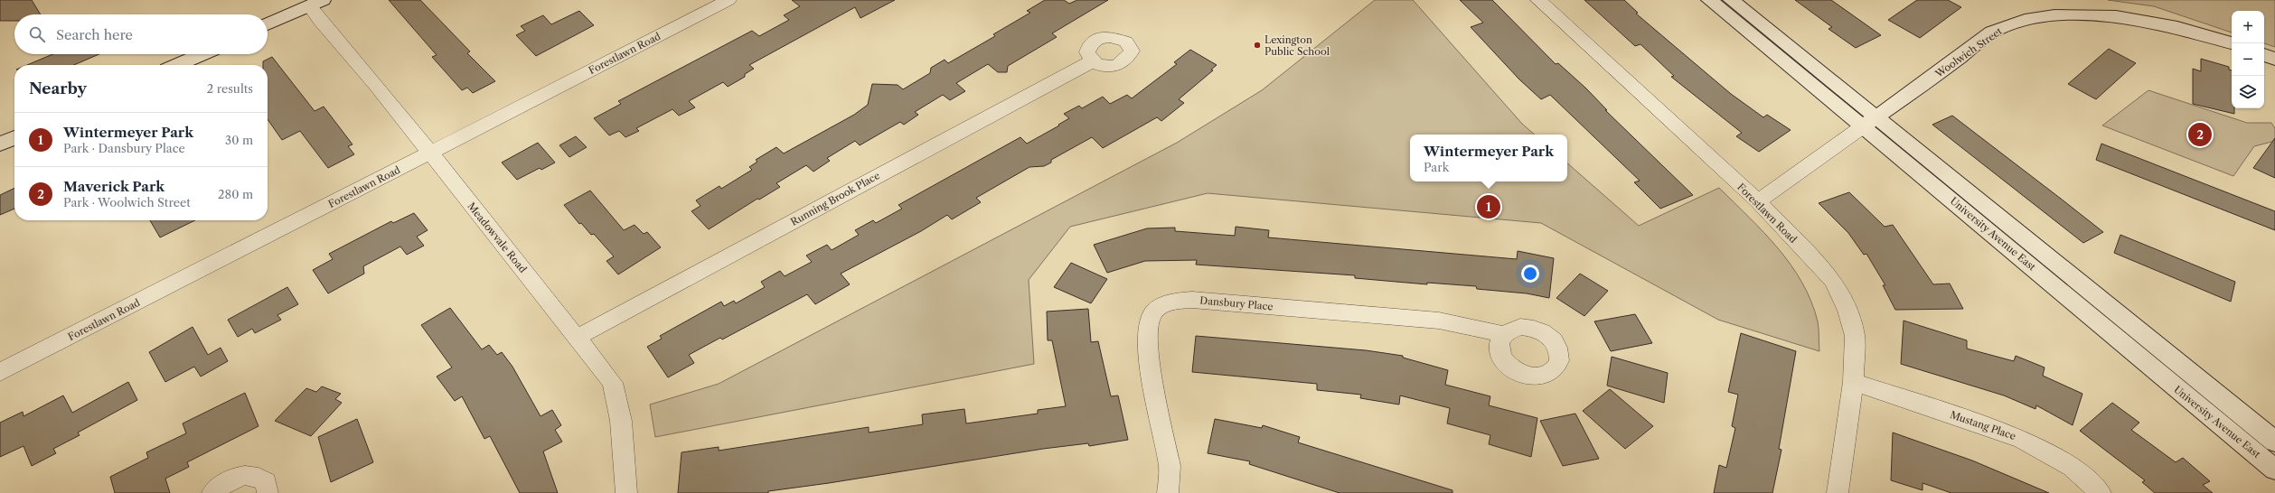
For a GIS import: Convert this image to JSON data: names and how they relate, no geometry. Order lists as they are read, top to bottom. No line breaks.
{"streets":{"main road":["Woolwich Street","University Avenue East"],"street":["Forestlawn Road","Running Brook Place","Meadowvale Road","Dansbury Place","Mustang Place"]},"crossings":[["Woolwich Street","Forestlawn Road"],["Woolwich Street","University Avenue East"],["Forestlawn Road","Meadowvale Road"],["Forestlawn Road","Mustang Place"],["Running Brook Place","Meadowvale Road"]],"places":["Lexington Public School"],"page":{"map_buttons":["+","−"],"search":"Search here","heading":["Nearby","2 results"],"list":[{"mark":"1","name":"Wintermeyer Park","note":"Park · Dansbury Place","value":"30 m"},{"mark":"2","name":"Maverick Park","note":"Park · Woolwich Street","value":"280 m"}],"pins":["2","1"],"popup":["Wintermeyer Park","Park"]}}
